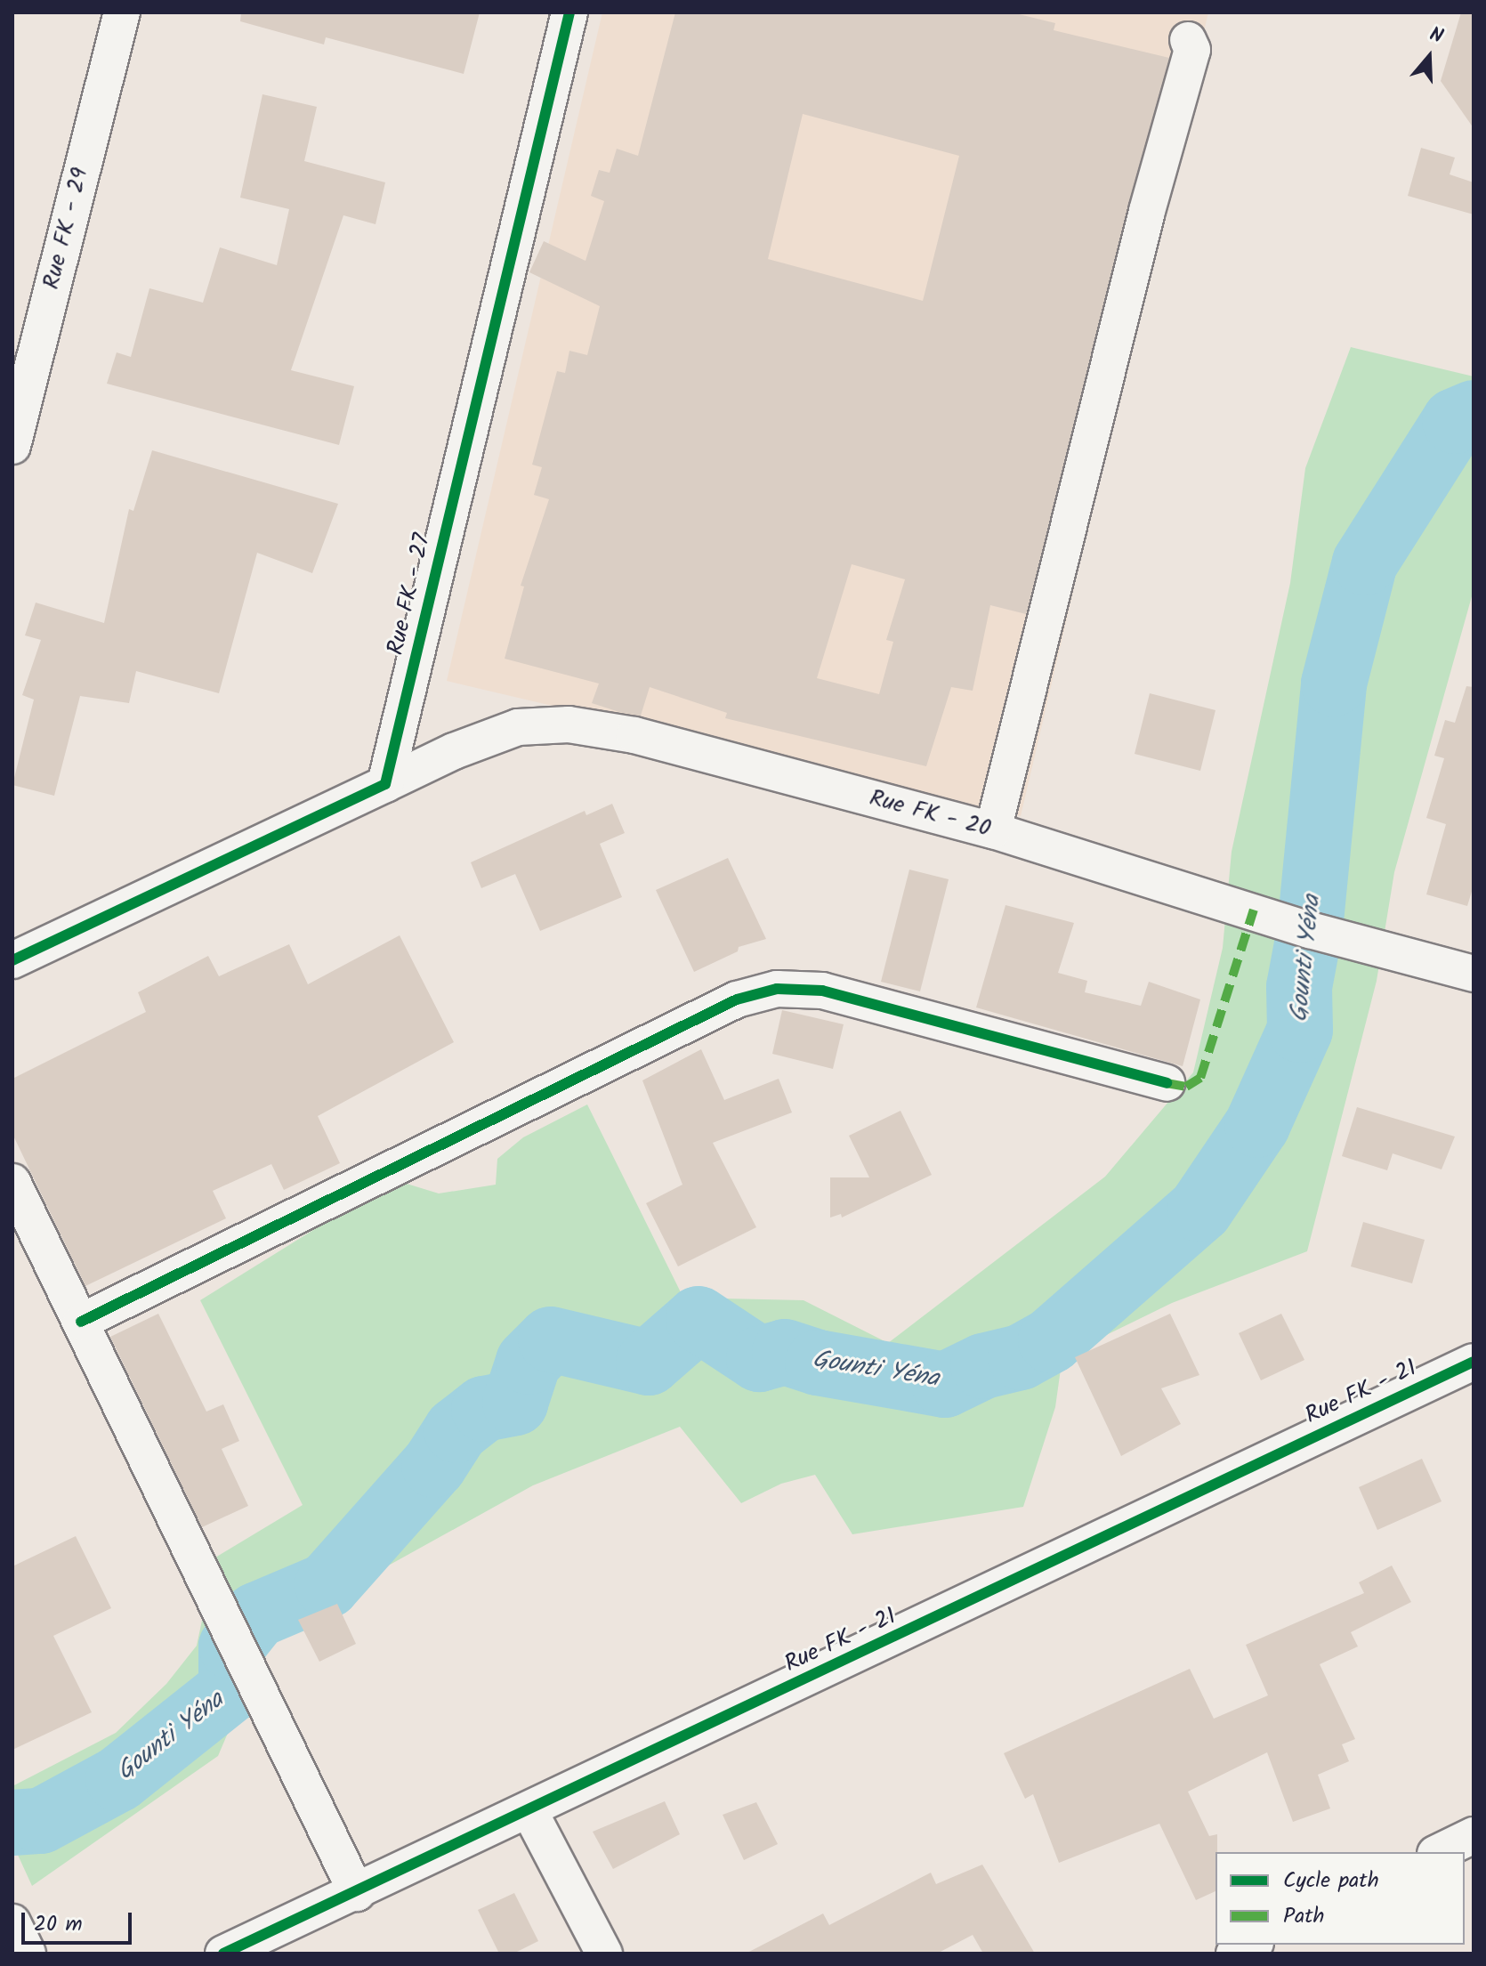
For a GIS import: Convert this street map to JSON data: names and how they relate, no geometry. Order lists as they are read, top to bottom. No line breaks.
{"streets":{"street":["Rue FK - 29","Rue FK - 27","Rue FK - 20","Rue FK - 21"]},"crossings":[["Rue FK - 27","Rue FK - 20"]],"water":["Gounti Yéna"],"legend":["Cycle path","Path"],"scale_bar":"20 m","north":"top"}
